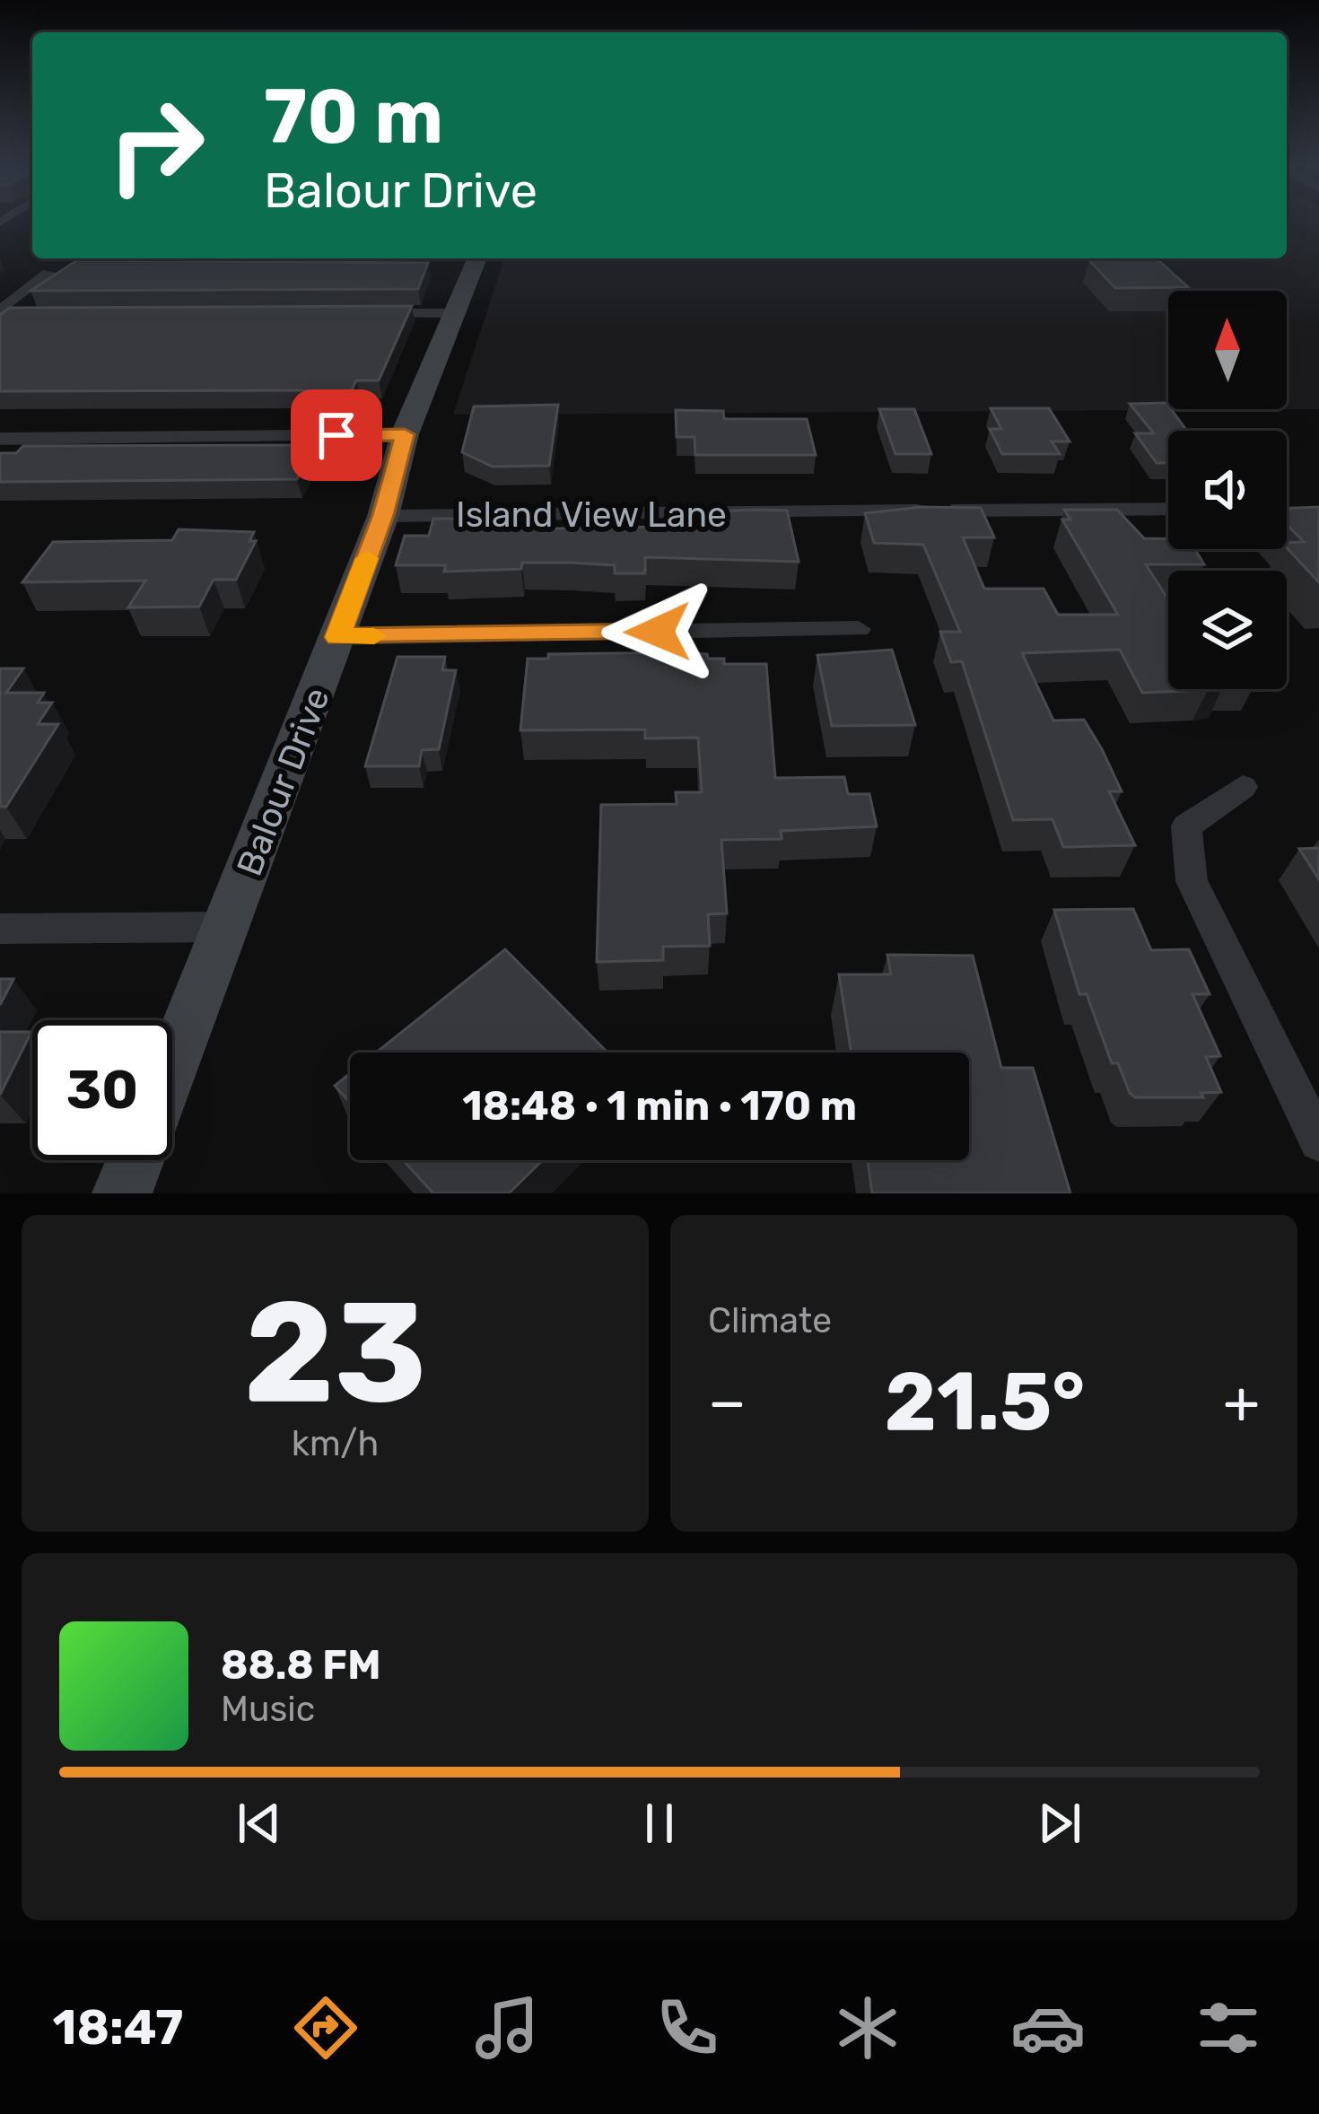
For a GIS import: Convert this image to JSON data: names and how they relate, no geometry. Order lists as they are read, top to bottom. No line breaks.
{"streets":{"street":["Island View Lane","Balour Drive"]},"crossings":[["Island View Lane","Balour Drive"]],"north":"top","page":{"turn":["70 m","Balour Drive"],"limit":"30","trip":"18:48 · 1 min · 170 m","tile":[["23","km/h"],"Climate"],"heat":["−","21.5°","+"],"song":["88.8 FM","Music"],"tabs":"18:47"}}
